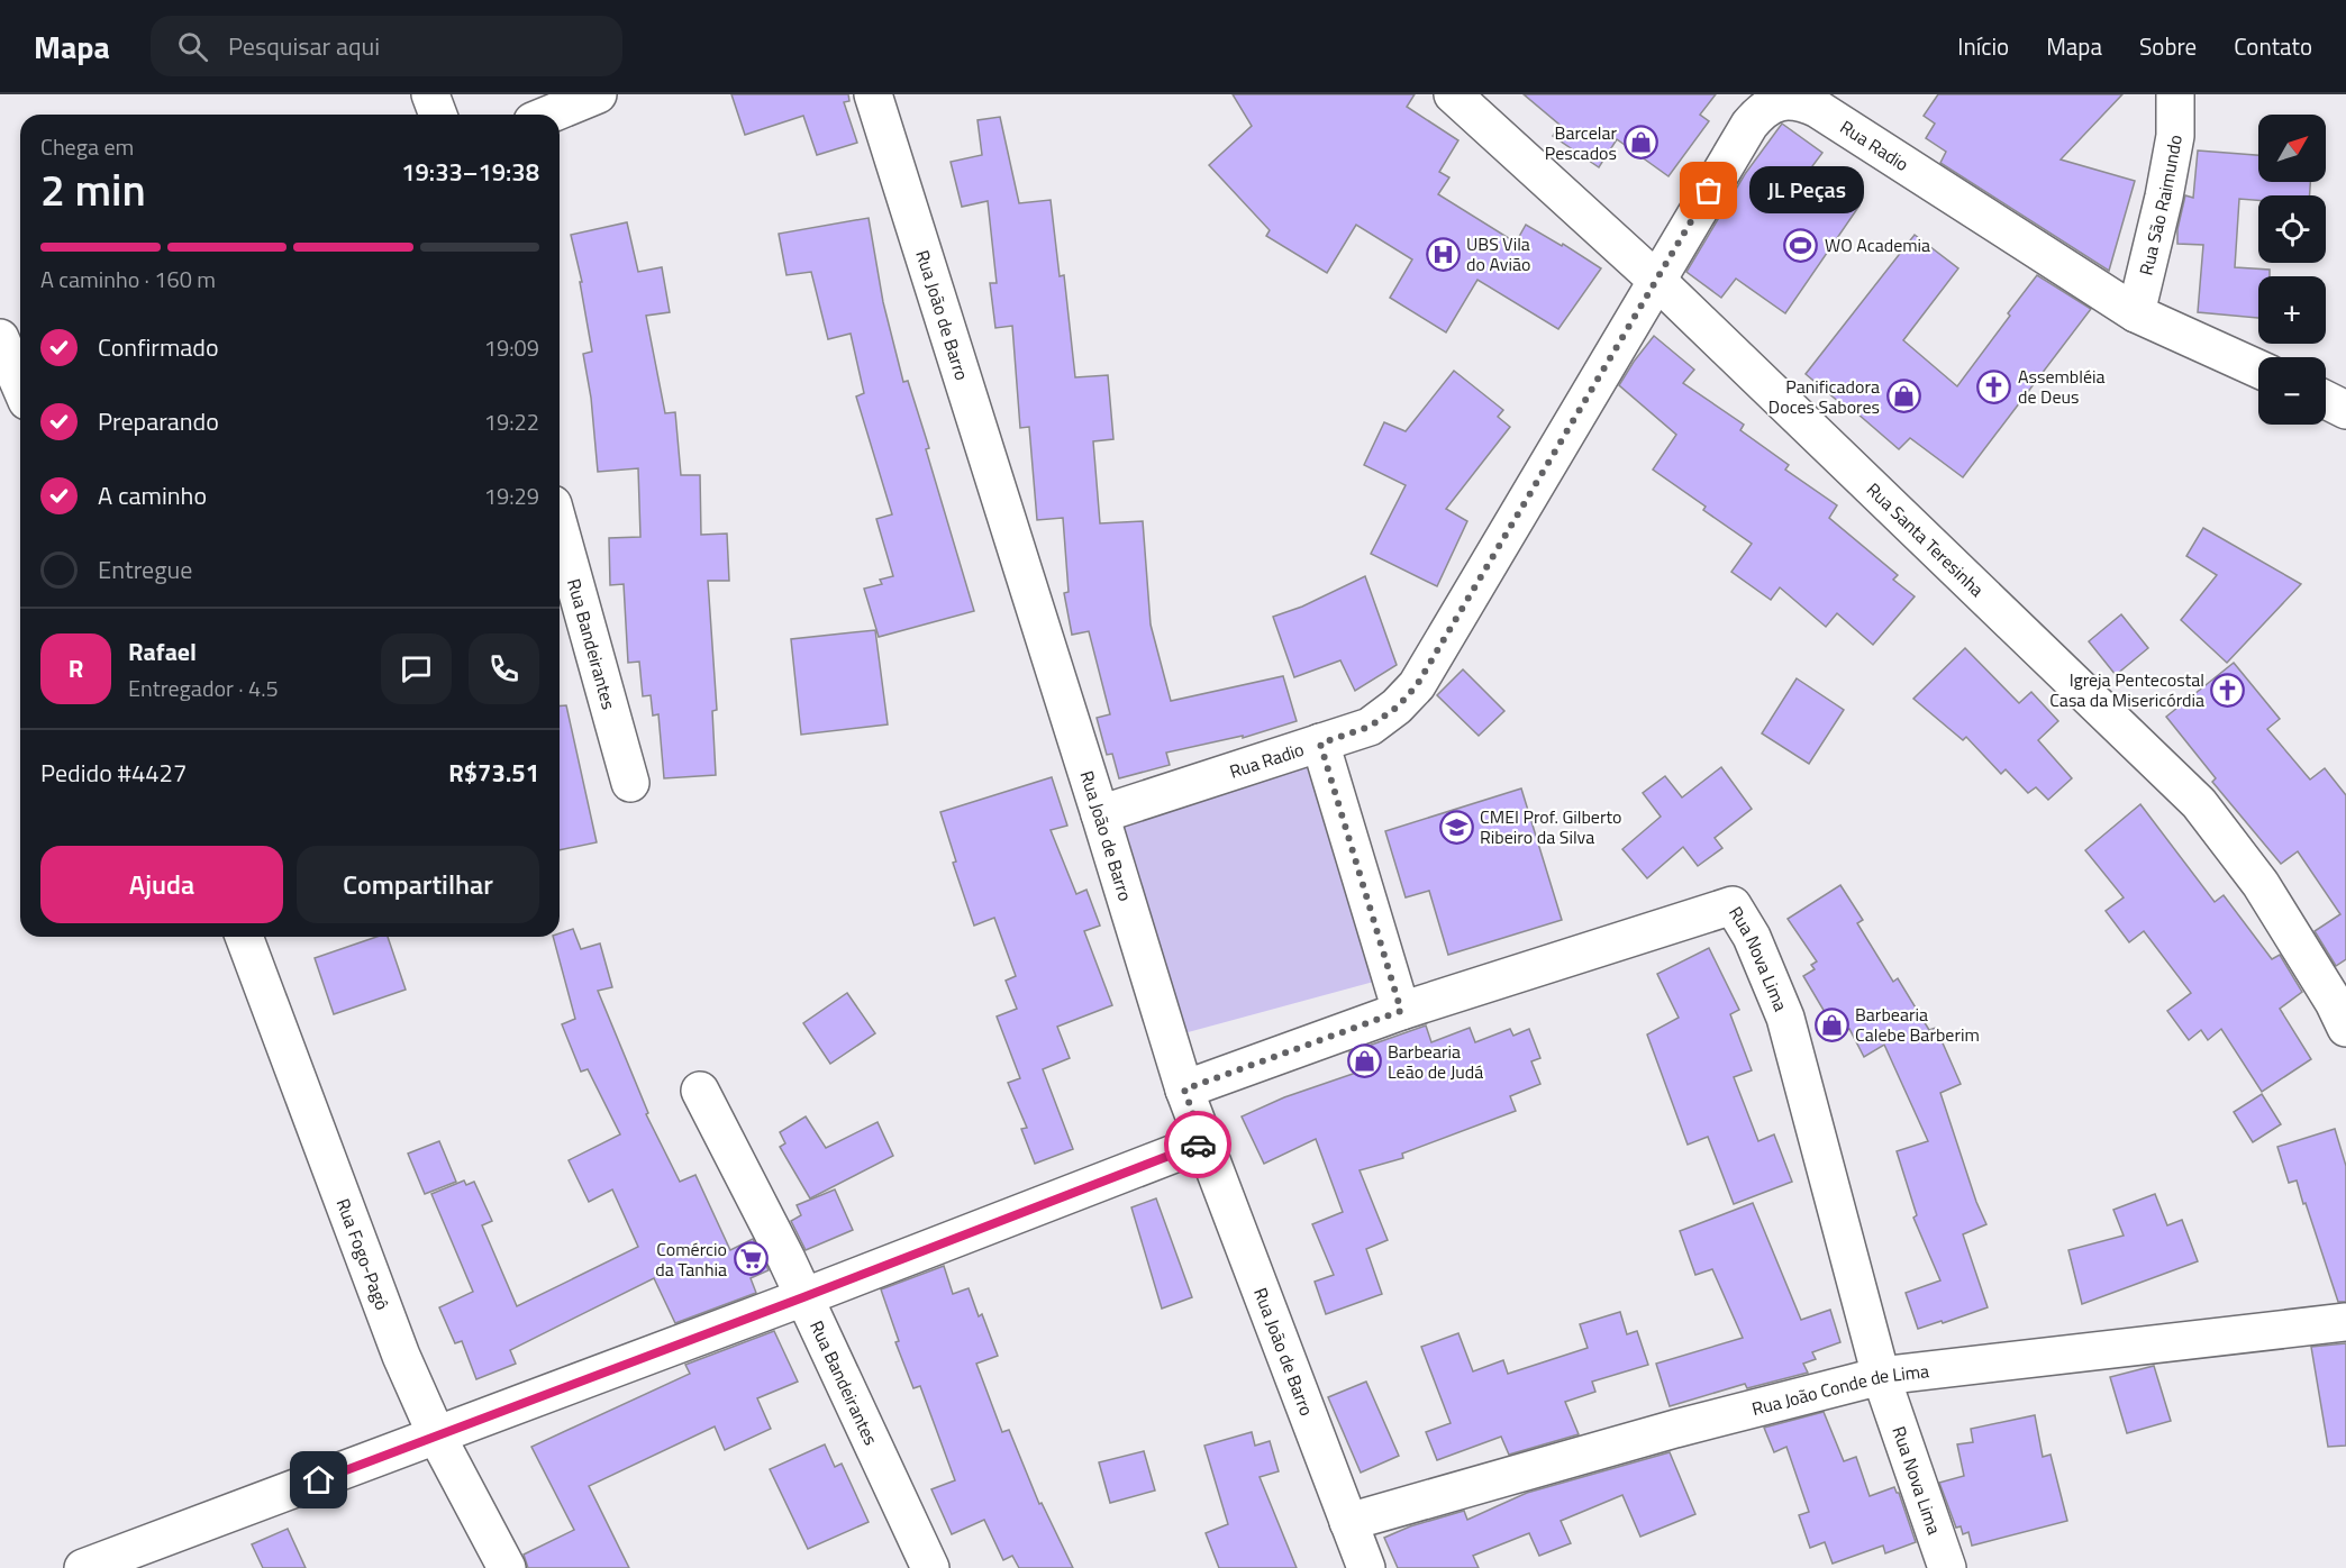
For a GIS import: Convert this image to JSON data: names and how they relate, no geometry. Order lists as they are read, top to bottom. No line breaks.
{"streets":{"street":["Rua Radio","Rua São Raimundo","Rua João de Barro","Rua Santa Teresinha","Rua Bandeirantes","Rua Nova Lima","Rua Fogo-Pagô","Rua João Conde de Lima"]},"crossings":[["Rua Radio","Rua São Raimundo"],["Rua Radio","Rua João de Barro"],["Rua Radio","Rua Santa Teresinha"],["Rua João de Barro","Rua Nova Lima"],["Rua João de Barro","Rua João Conde de Lima"],["Rua Nova Lima","Rua João Conde de Lima"]],"places":{"shop":["Barcelar Pescados","Panificadora Doces Sabores","Barbearia Calebe Barberim","Barbearia Leão de Judá"],"other":["JL Peças"],"sports":["WO Academia"],"hospital":["UBS Vila do Avião"],"church":["Assembléia de Deus","Igreja Pentecostal Casa da Misericórdia"],"school or university":["CMEI Prof. Gilberto Ribeiro da Silva"],"supermarket":["Comércio da Tanhia"]},"north":"top right","page":{"header":"Mapa","search":"Pesquisar aqui","nav":["Início","Mapa","Sobre","Contato"],"map_buttons":["+","−"],"heading":["2 min","Chega em","19:33–19:38"],"panel":["Rafael","Entregador · 4.5","Pedido #4427","R$73.51"],"bubble":"JL Peças","bar":"A caminho · 160 m","list":[["Confirmado","19:09"],["Preparando","19:22"],["A caminho","19:29"],"Entregue"],"round":"R","buttons":["Ajuda","Compartilhar"]}}
